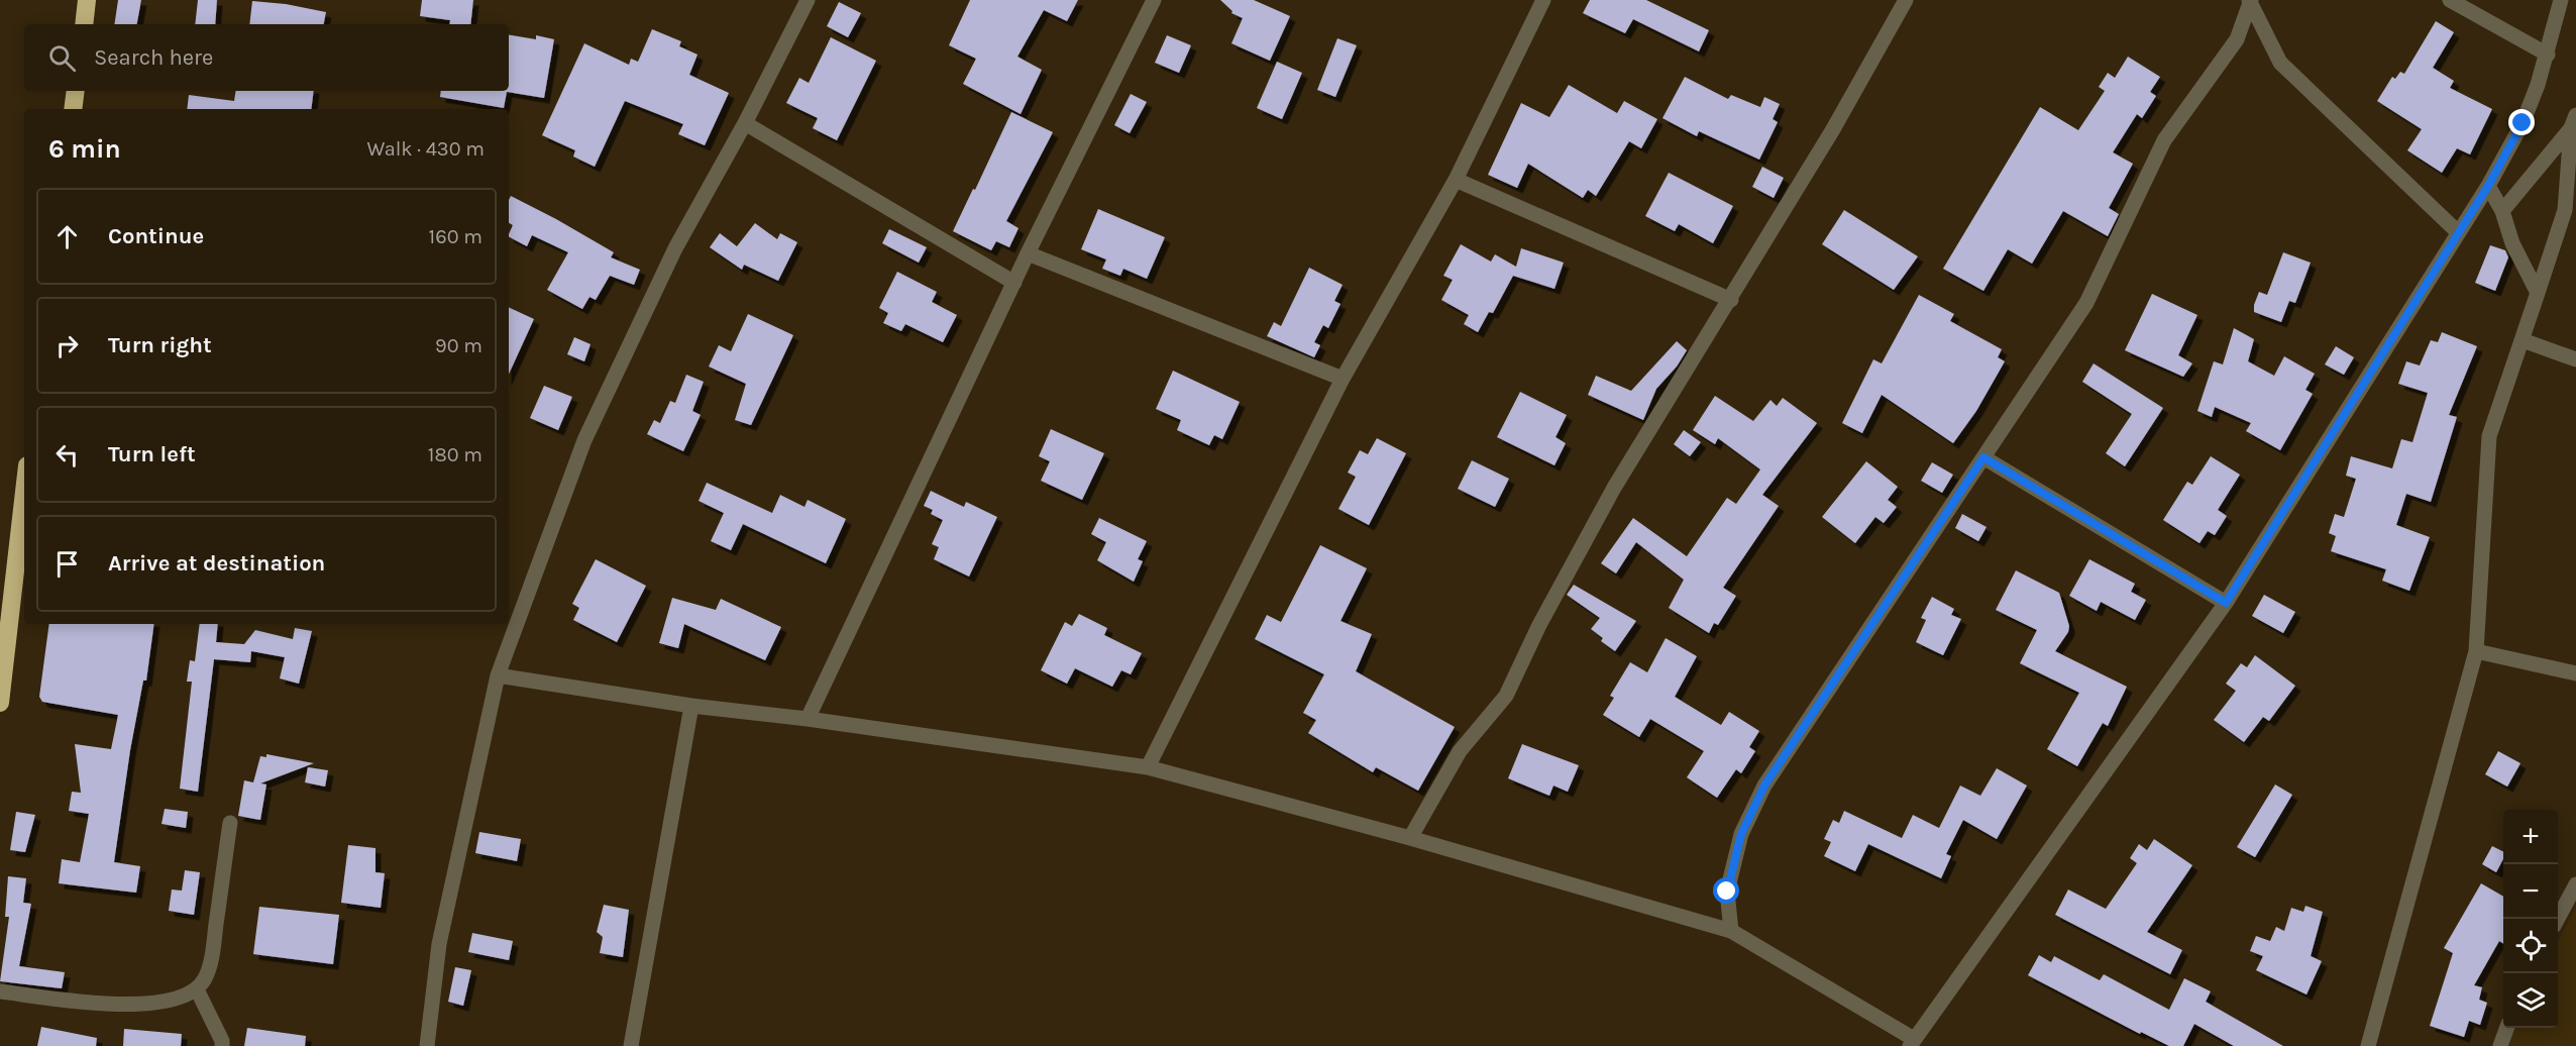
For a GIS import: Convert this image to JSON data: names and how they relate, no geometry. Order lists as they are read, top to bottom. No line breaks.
{"page":{"search":"Search here","heading":["6 min","Walk · 430 m"],"list":[["Continue","160 m"],["Turn right","90 m"],["Turn left","180 m"],"Arrive at destination"],"map_buttons":["+","−"]}}
